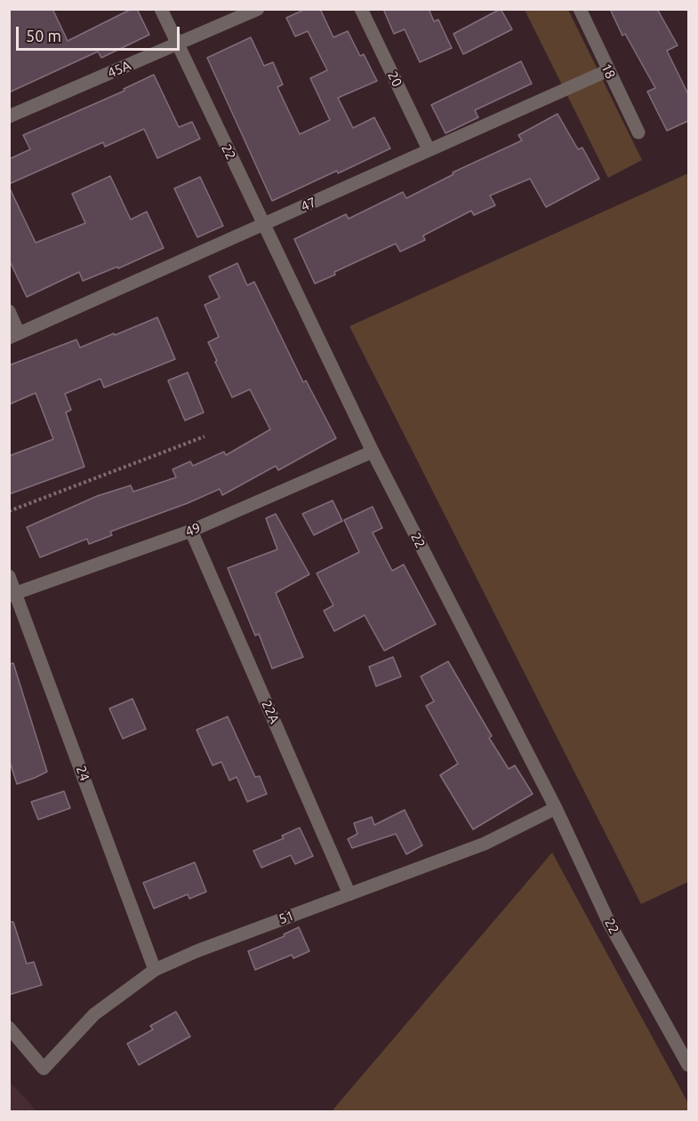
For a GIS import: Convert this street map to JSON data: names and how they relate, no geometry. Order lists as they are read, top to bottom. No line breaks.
{"streets":{"street":["45A","18","20","22","47","49","22A","24","51"]},"crossings":[["45A","22"],["18","47"],["20","47"],["22","47"],["22","49"],["22","51"],["49","22A"],["49","24"],["22A","51"],["24","51"]],"scale_bar":"50 m"}
